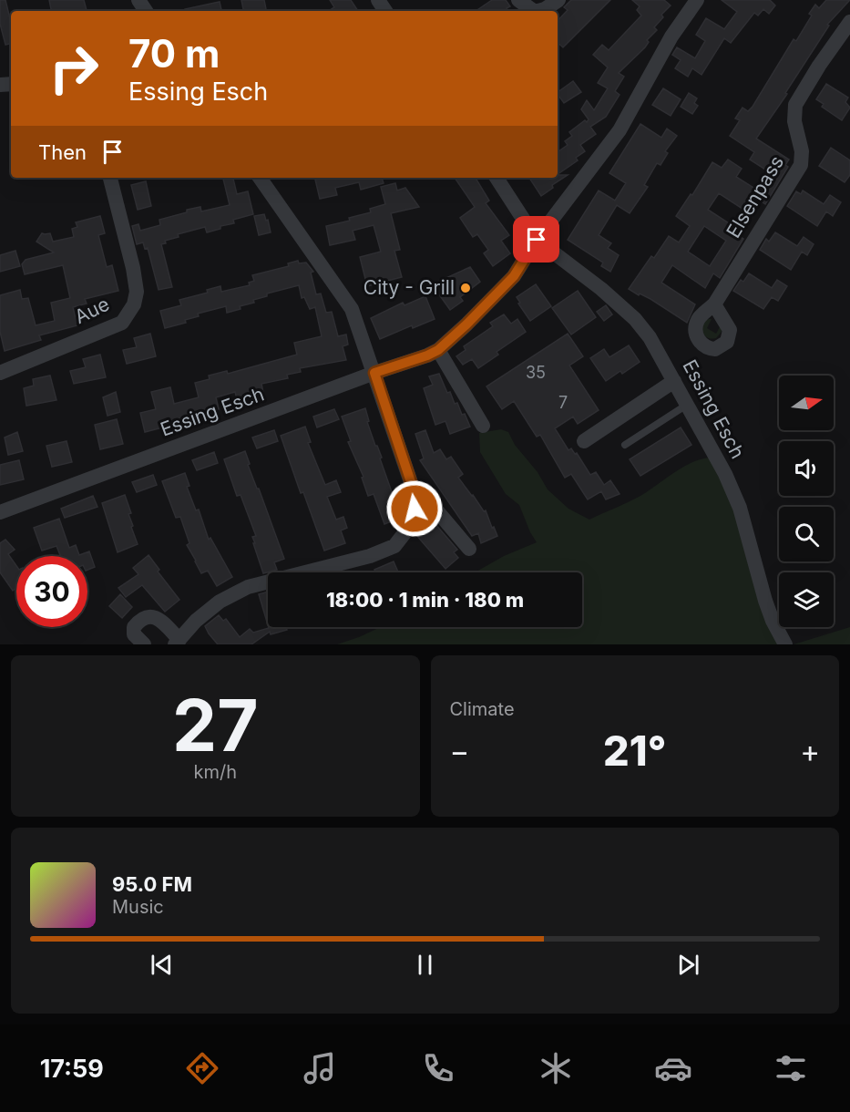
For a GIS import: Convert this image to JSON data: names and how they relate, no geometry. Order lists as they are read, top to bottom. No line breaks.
{"streets":{"street":["Elsenpass","Aue","Essing Esch"]},"places":["City - Grill"],"house_numbers":["35","7"],"north":"right","page":{"turn":["70 m","Essing Esch"],"then":"Then","limit":"30","trip":"18:00 · 1 min · 180 m","tile":[["27","km/h"],"Climate"],"heat":["−","21°","+"],"song":["95.0 FM","Music"],"tabs":"17:59"}}
